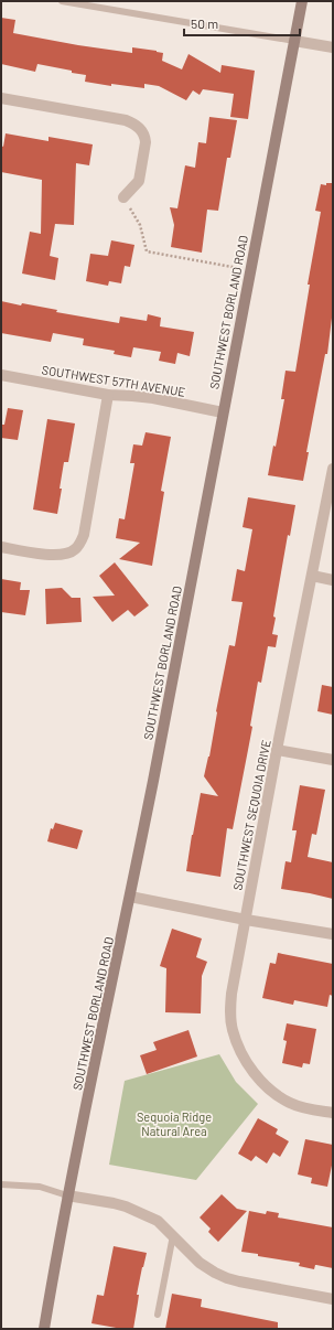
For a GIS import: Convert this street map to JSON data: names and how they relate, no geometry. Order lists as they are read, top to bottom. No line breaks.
{"streets":{"main road":["SOUTHWEST BORLAND ROAD"],"street":["SOUTHWEST 57TH AVENUE","SOUTHWEST SEQUOIA DRIVE"]},"crossings":[["SOUTHWEST BORLAND ROAD","SOUTHWEST 57TH AVENUE"]],"parks":["Sequoia Ridge Natural Area"],"scale_bar":"50 m"}
